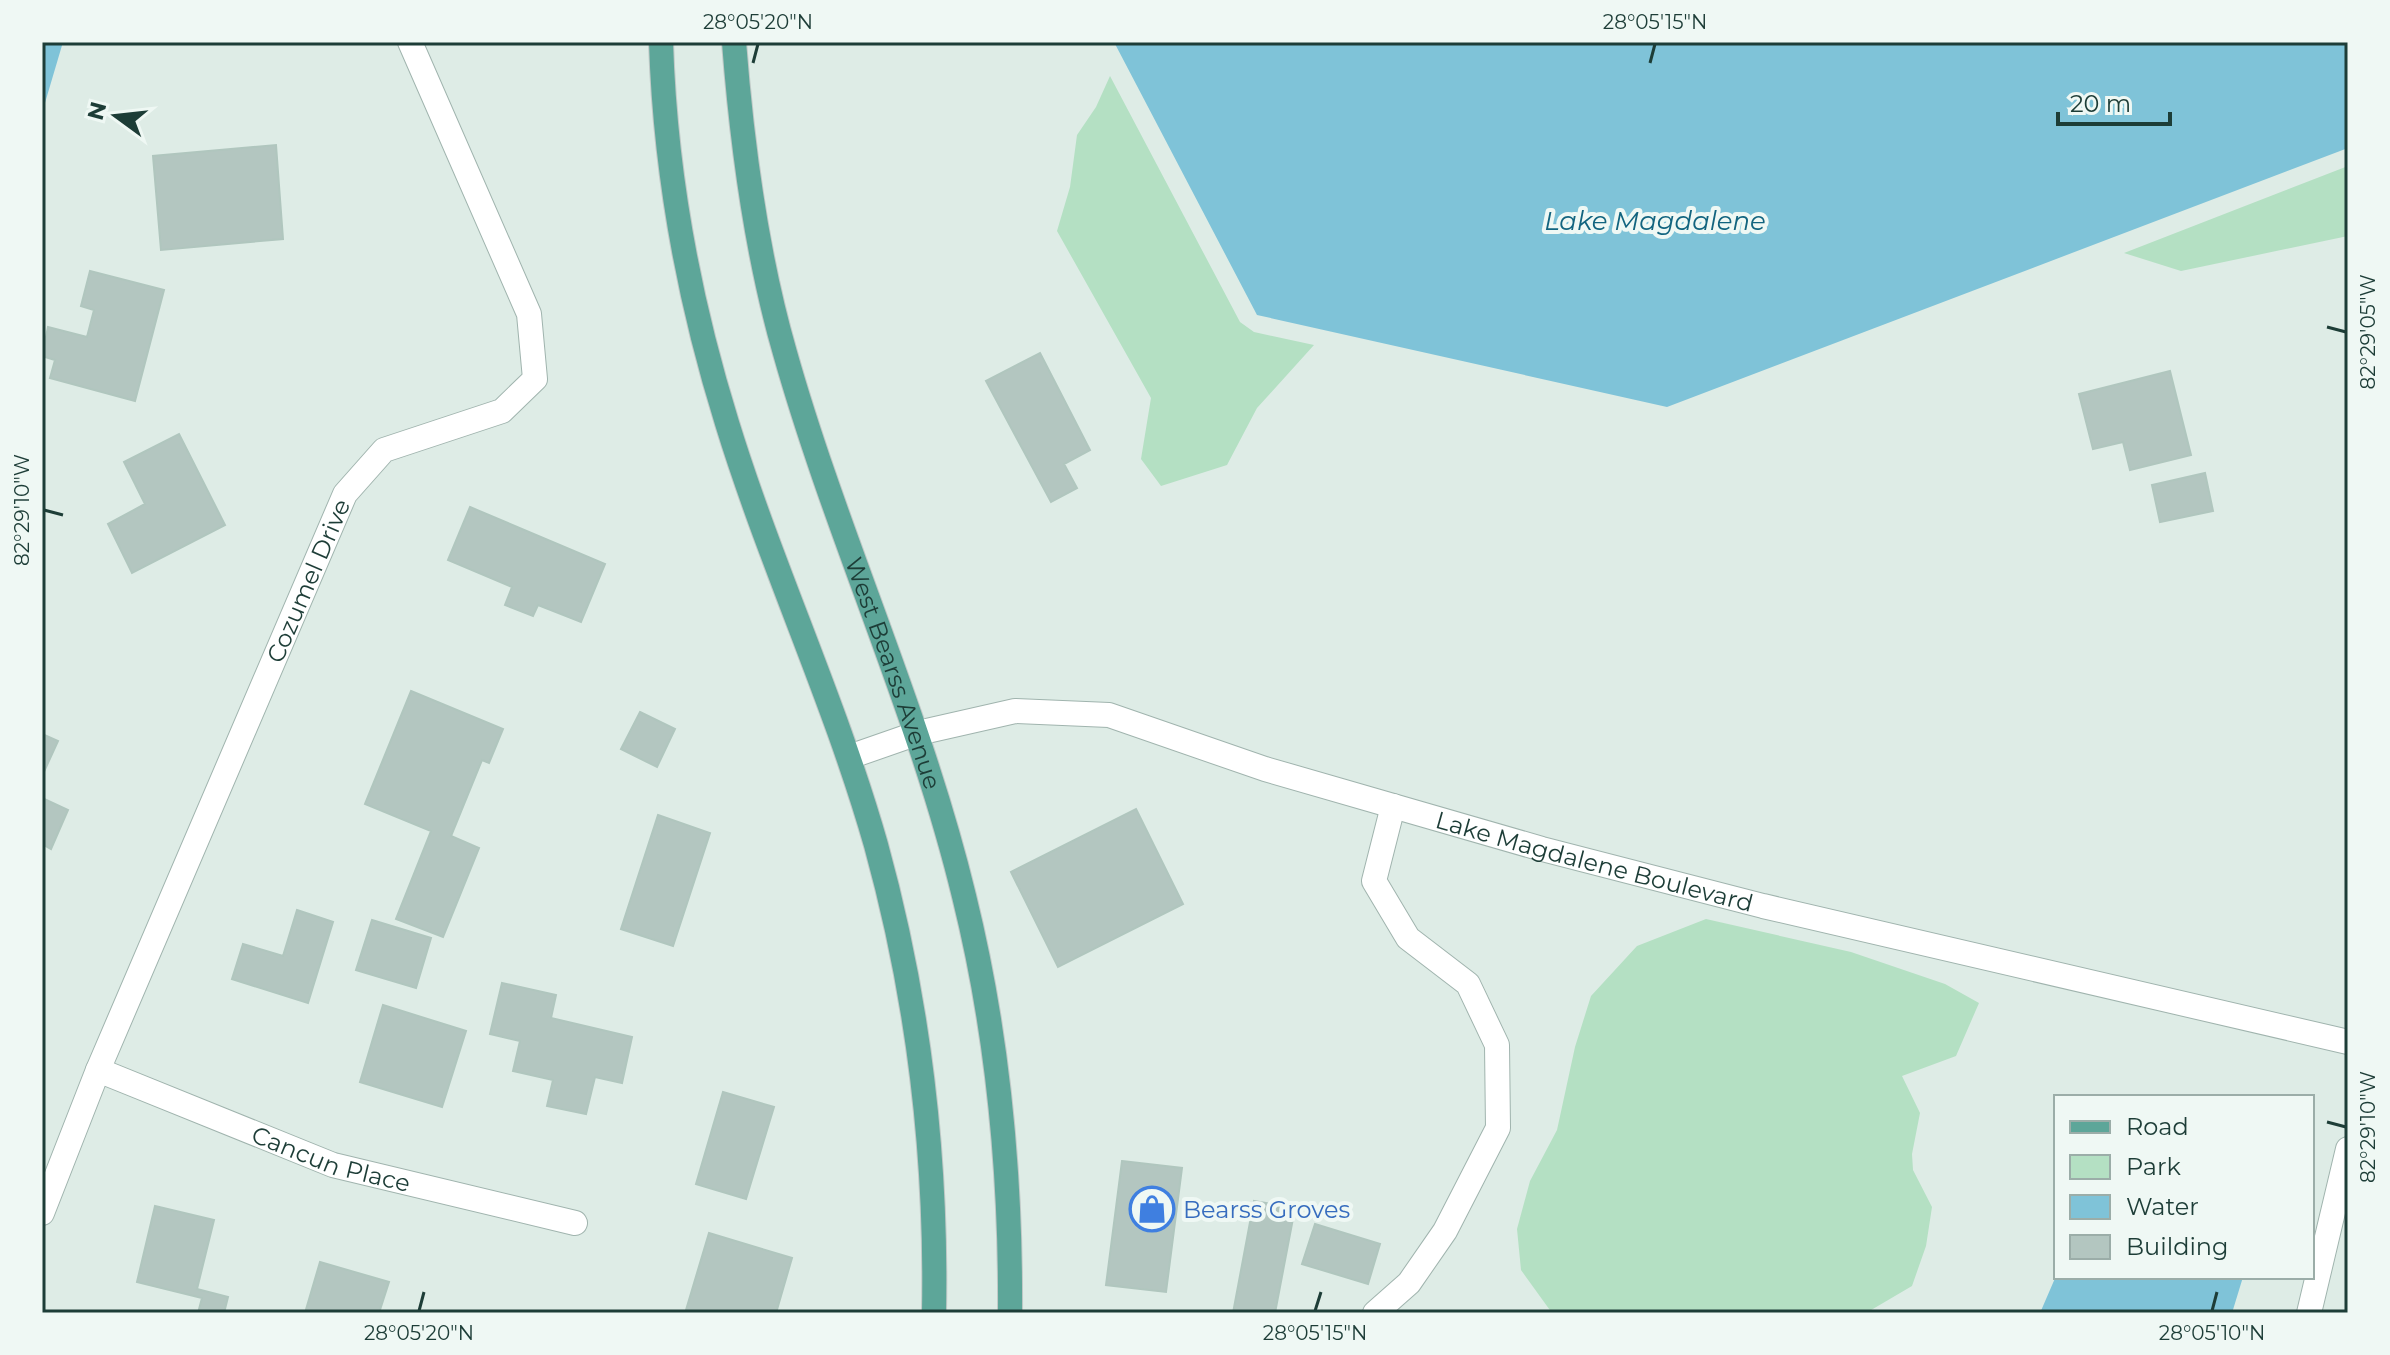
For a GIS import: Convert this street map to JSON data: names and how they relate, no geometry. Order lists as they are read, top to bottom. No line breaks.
{"streets":{"main road":["West Bearss Avenue"],"street":["Cozumel Drive","Lake Magdalene Boulevard","Cancun Place"]},"crossings":[["Cozumel Drive","Cancun Place"],["West Bearss Avenue","Lake Magdalene Boulevard"]],"water":["Lake Magdalene"],"places":{"shop":["Bearss Groves"]},"legend":["Road","Park","Water","Building"],"scale_bar":"20 m","north":"left","coordinates":["28°05'20\"N","28°05'15\"N","82°29'05\"W","82°29'10\"W","28°05'10\"N"]}
